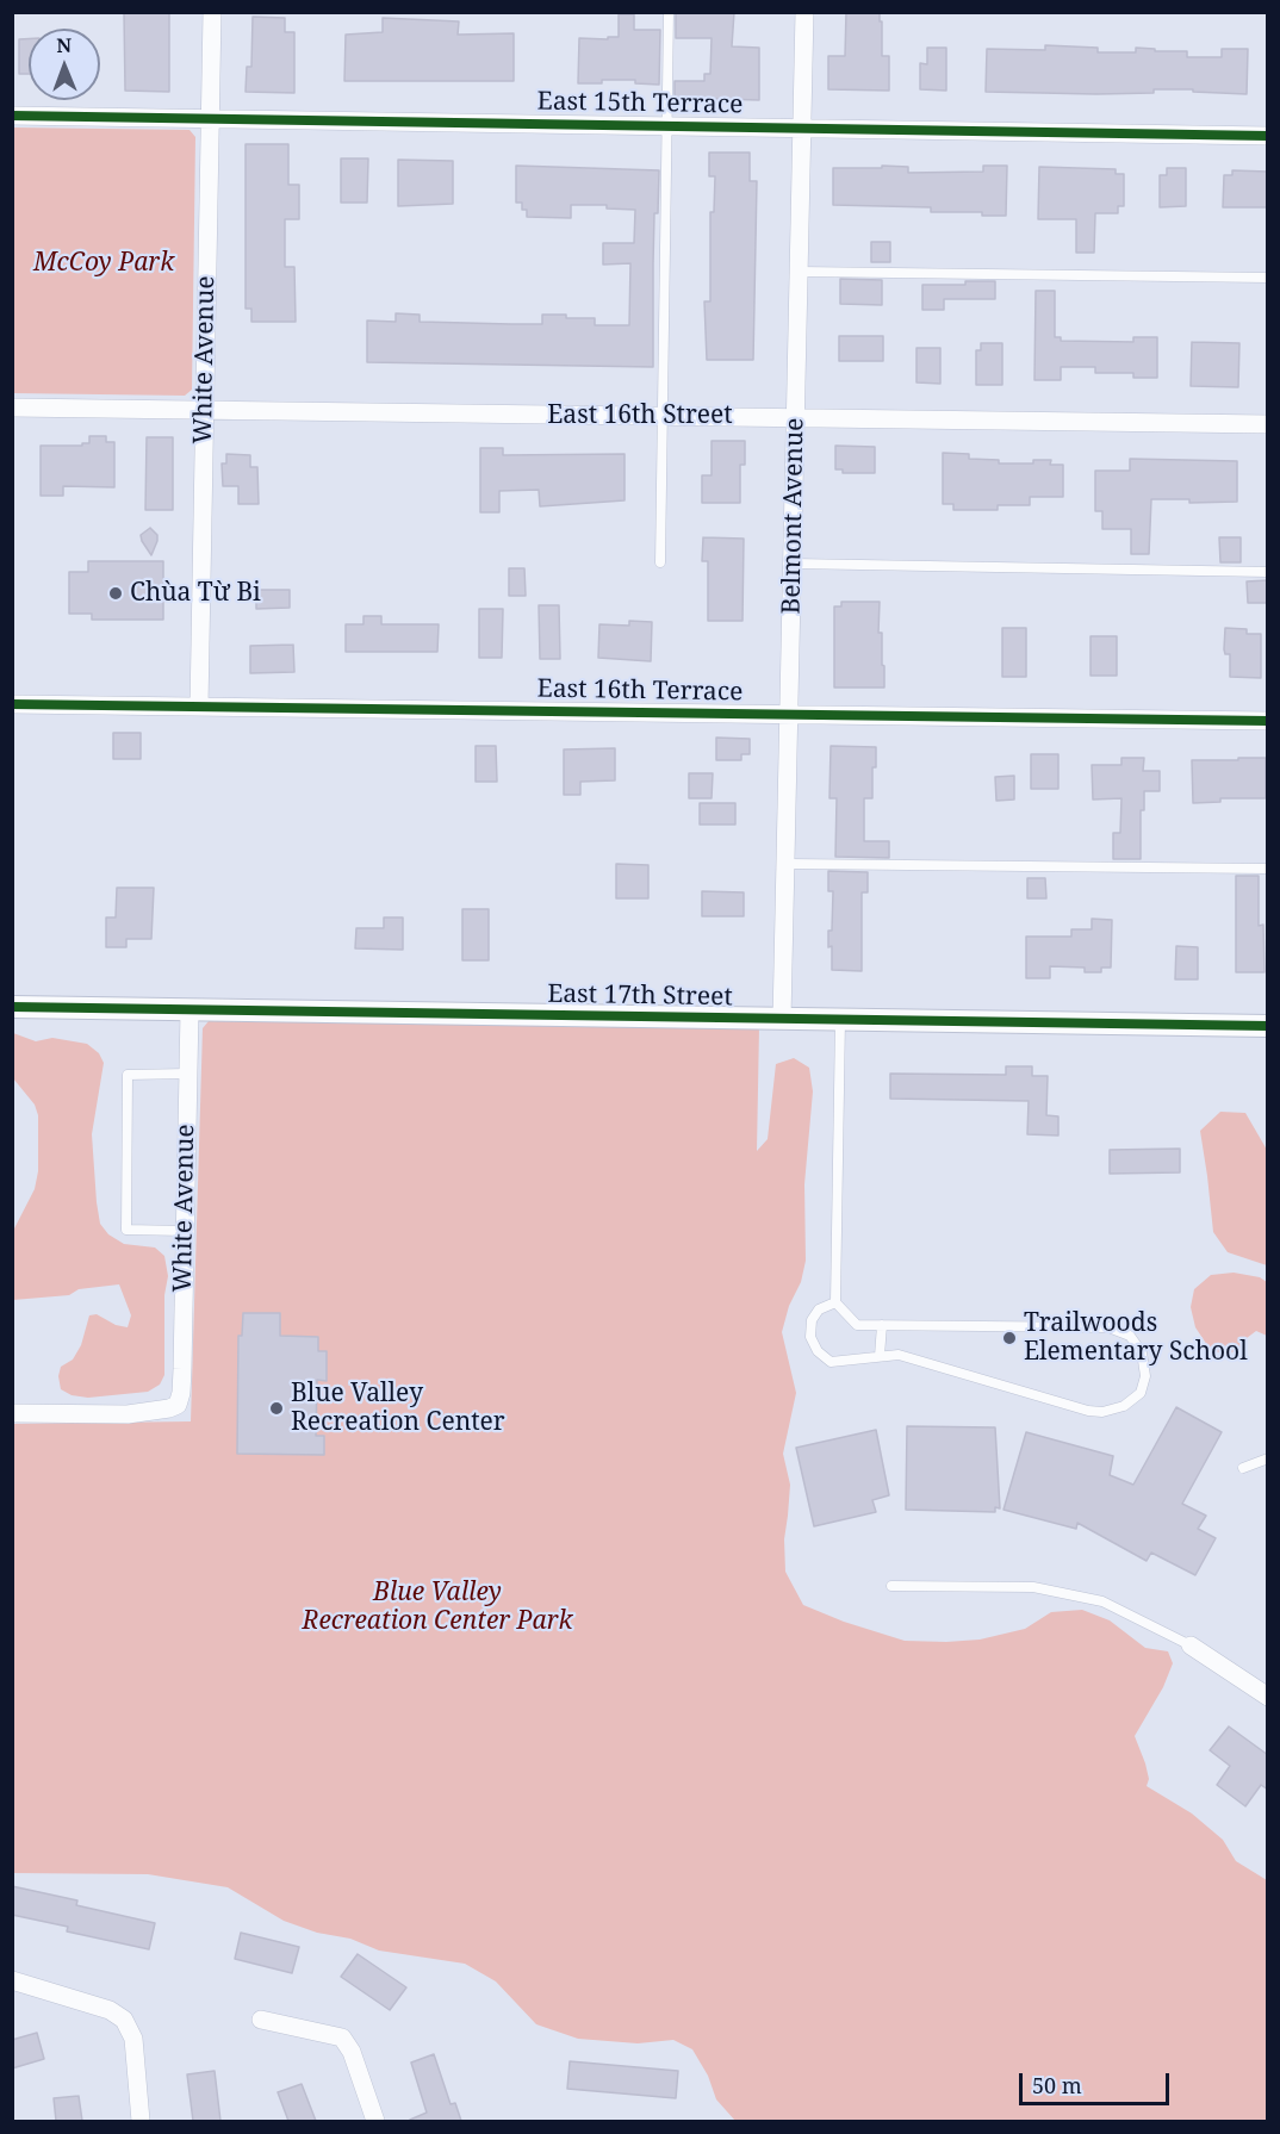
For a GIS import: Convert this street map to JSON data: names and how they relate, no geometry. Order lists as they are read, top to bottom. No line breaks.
{"streets":{"street":["East 15th Terrace","White Avenue","East 16th Street","Belmont Avenue","East 16th Terrace","East 17th Street"]},"crossings":[["East 15th Terrace","White Avenue"],["East 15th Terrace","Belmont Avenue"],["White Avenue","East 16th Street"],["White Avenue","East 16th Terrace"],["White Avenue","East 17th Street"],["East 16th Street","Belmont Avenue"],["Belmont Avenue","East 16th Terrace"],["Belmont Avenue","East 17th Street"]],"parks":["McCoy Park","Blue Valley Recreation Center Park"],"places":["Chùa Từ Bi","Trailwoods Elementary School","Blue Valley Recreation Center"],"scale_bar":"50 m","north":"top"}
